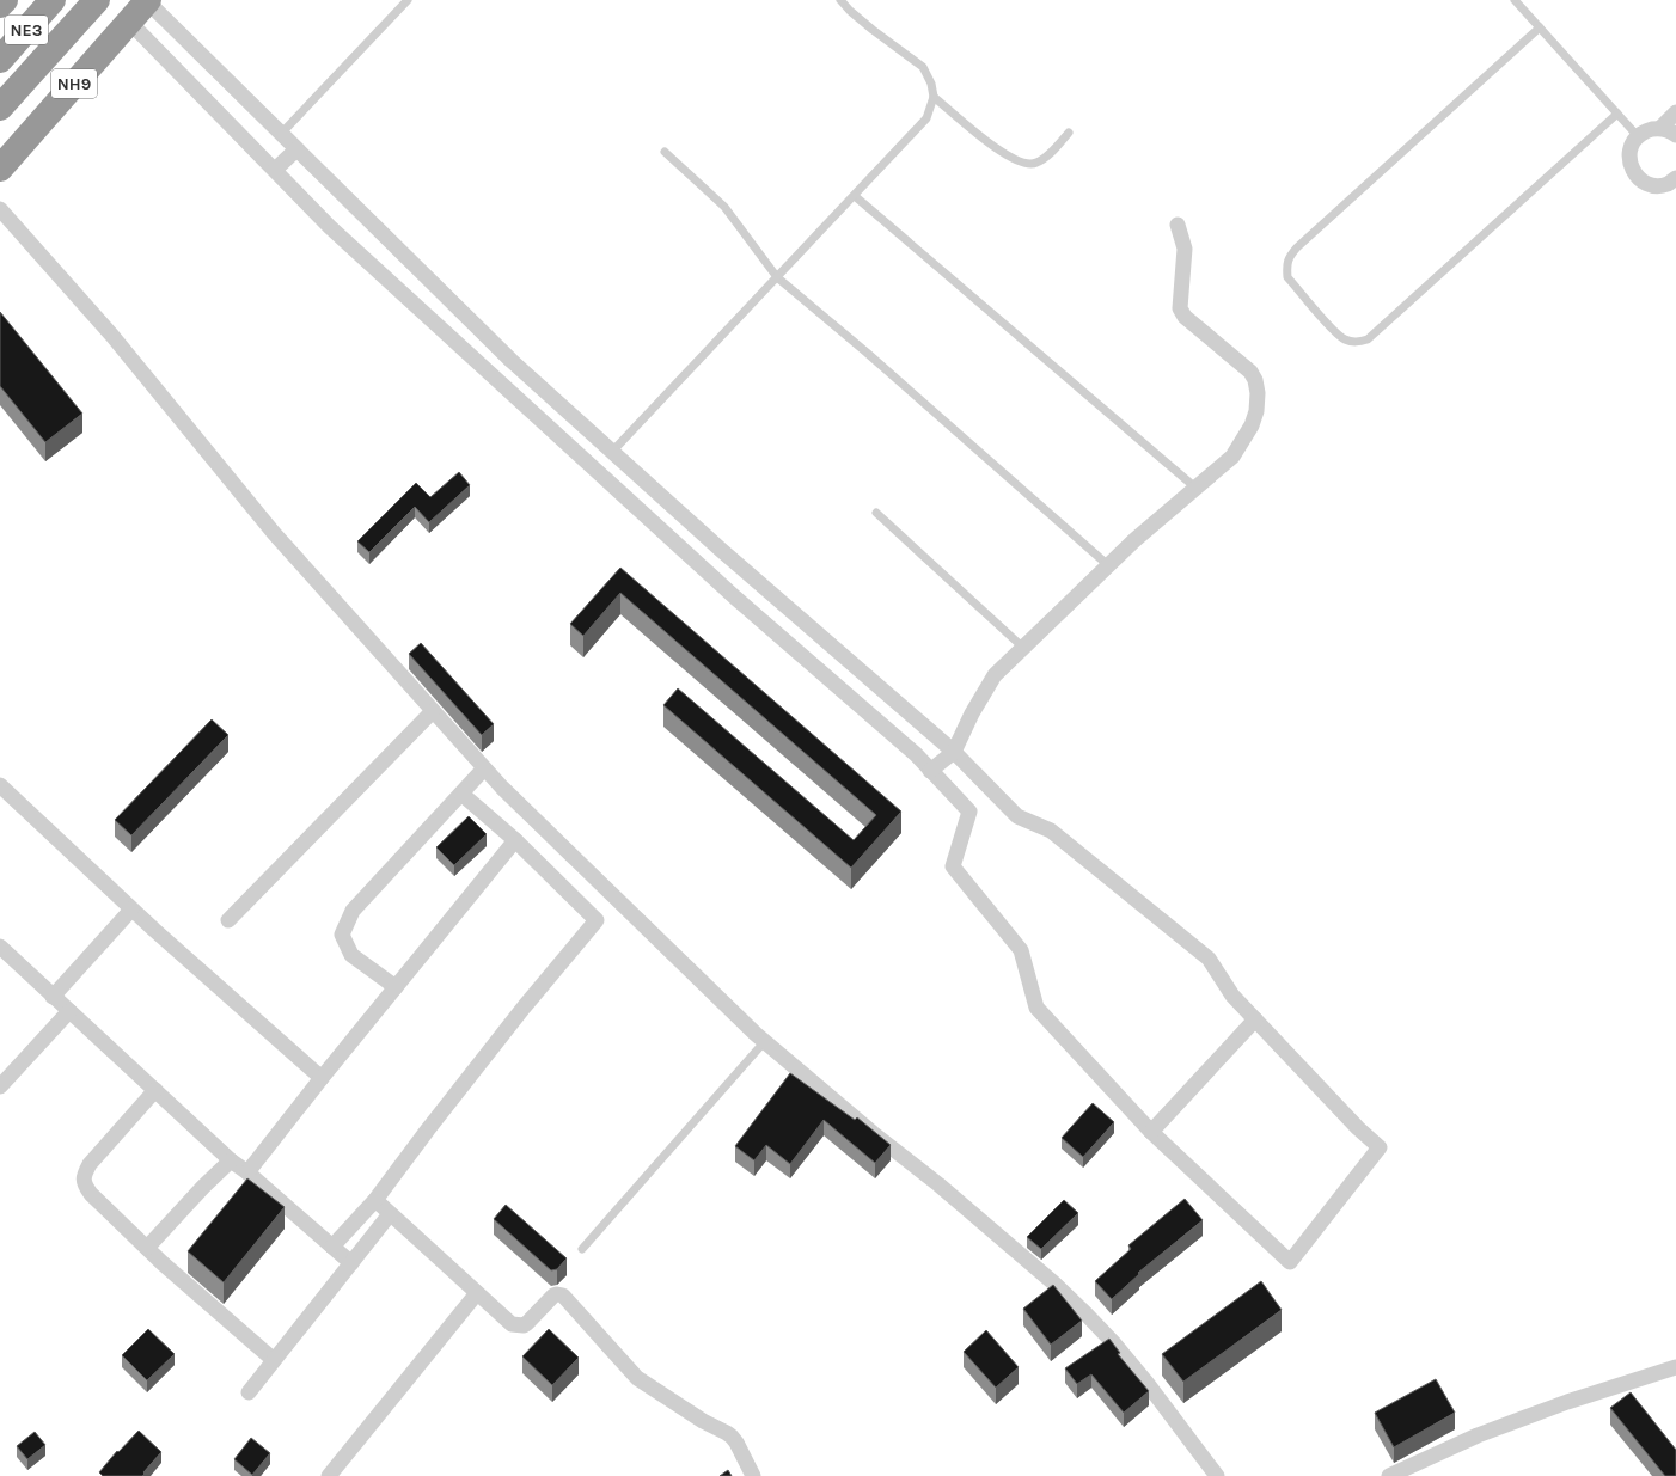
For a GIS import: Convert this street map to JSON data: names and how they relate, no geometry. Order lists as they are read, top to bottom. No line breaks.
{"streets":{"highway":["NE3","NH9"]}}
